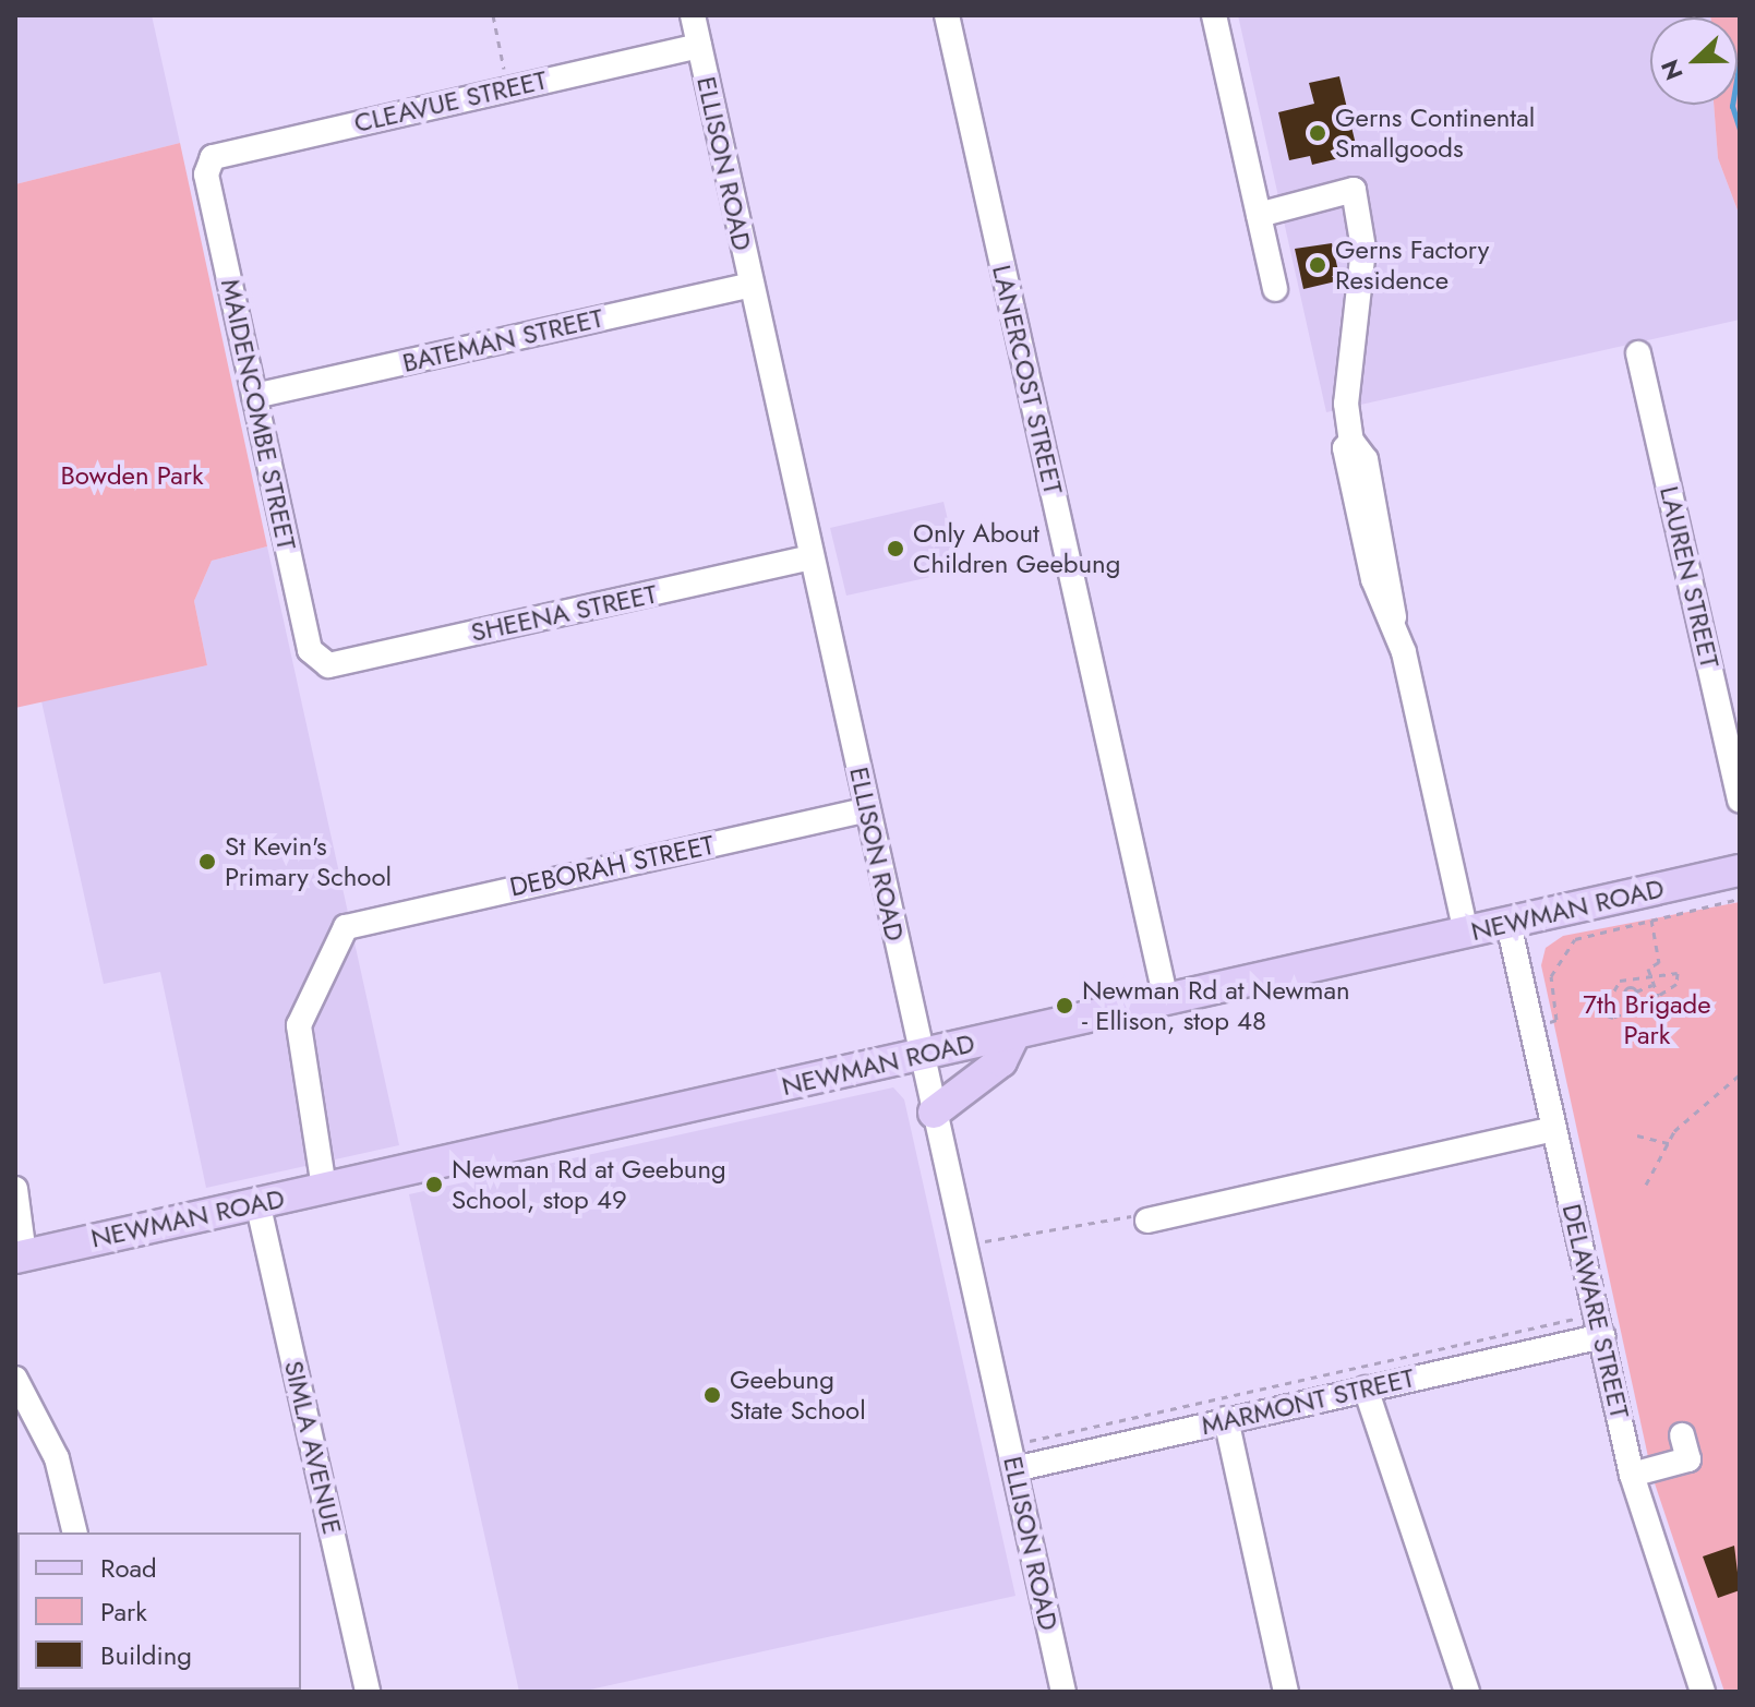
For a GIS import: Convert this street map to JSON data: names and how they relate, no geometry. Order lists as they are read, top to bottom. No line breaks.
{"streets":{"main road":["NEWMAN ROAD"],"street":["CLEAVUE STREET","ELLISON ROAD","BATEMAN STREET","LANERCOST STREET","MAIDENCOMBE STREET","LAUREN STREET","SHEENA STREET","DEBORAH STREET","DELAWARE STREET","MARMONT STREET","SIMLA AVENUE"]},"crossings":[["CLEAVUE STREET","ELLISON ROAD"],["CLEAVUE STREET","MAIDENCOMBE STREET"],["ELLISON ROAD","BATEMAN STREET"],["ELLISON ROAD","SHEENA STREET"],["ELLISON ROAD","DEBORAH STREET"],["ELLISON ROAD","NEWMAN ROAD"],["ELLISON ROAD","MARMONT STREET"],["BATEMAN STREET","MAIDENCOMBE STREET"],["LANERCOST STREET","NEWMAN ROAD"],["MAIDENCOMBE STREET","SHEENA STREET"],["DEBORAH STREET","NEWMAN ROAD"],["NEWMAN ROAD","DELAWARE STREET"],["NEWMAN ROAD","SIMLA AVENUE"],["DELAWARE STREET","MARMONT STREET"]],"parks":["Bowden Park","7th Brigade Park"],"places":["Gerns Continental Smallgoods","Gerns Factory Residence","Only About Children Geebung","St Kevin's Primary School","Newman Rd at Newman - Ellison, stop 48","Newman Rd at Geebung School, stop 49","Geebung State School"],"legend":["Road","Park","Building"],"north":"left"}
